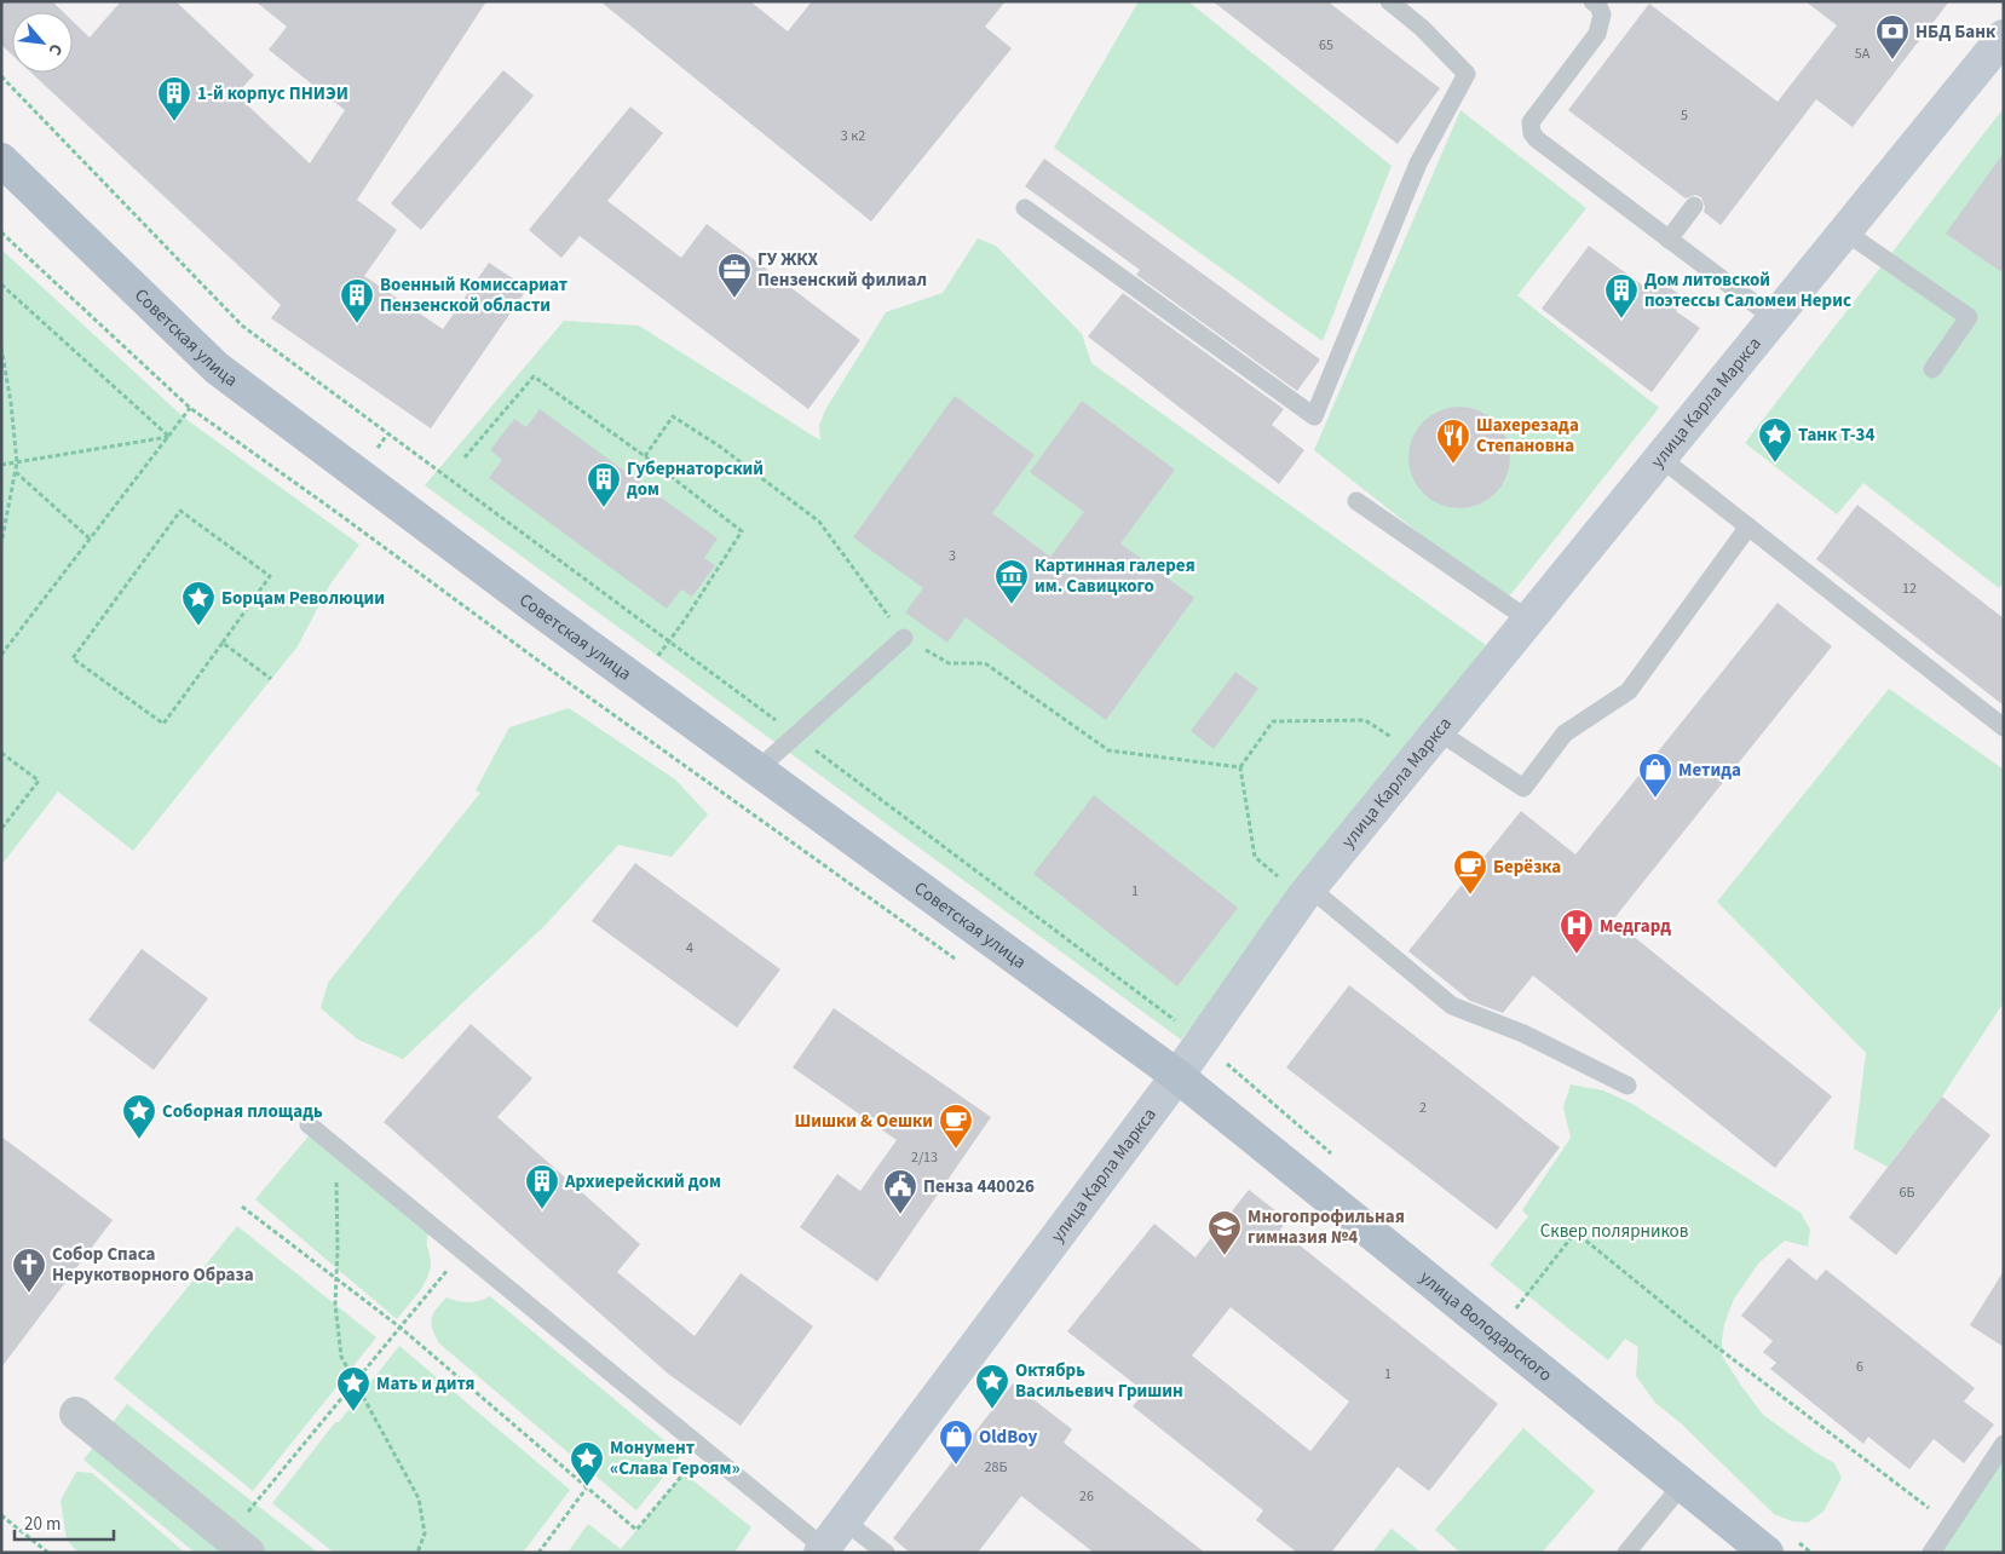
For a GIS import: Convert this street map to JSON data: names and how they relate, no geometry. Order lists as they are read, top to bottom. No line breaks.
{"streets":{"main road":["Советская улица","улица Володарского"],"street":["улица Карла Маркса"]},"crossings":[["Советская улица","улица Карла Маркса"],["Советская улица","улица Володарского"],["улица Карла Маркса","улица Володарского"]],"parks":["Сквер полярников"],"places":{"bank":["НБД Банк"],"building":["1-й корпус ПНИЭИ","Дом литовской поэтессы Саломеи Нерис","Военный Комиссариат Пензенской области","Губернаторский дом","Архиерейский дом"],"office":["ГУ ЖКХ Пензенский филиал"],"place":["Танк Т-34","Борцам Революции","Соборная площадь","Октябрь Васильевич Гришин","Мать и дитя","Монумент «Слава Героям»"],"restaurant":["Шахерезада Степановна"],"museum":["Картинная галерея им. Савицкого"],"shop":["Метида","OldBoy"],"cafe":["Берёзка","Шишки & Оешки"],"hospital":["Медгард"],"public building":["Пенза 440026"],"school or university":["Многопрофильная гимназия №4"],"church":["Собор Спаса Нерукотворного Образа"]},"house_numbers":["65","5А","5","3 к2","3","12","1","4","2","2/13","6Б","6","1","28Б","26"],"scale_bar":"20 m","north":"bottom right"}
